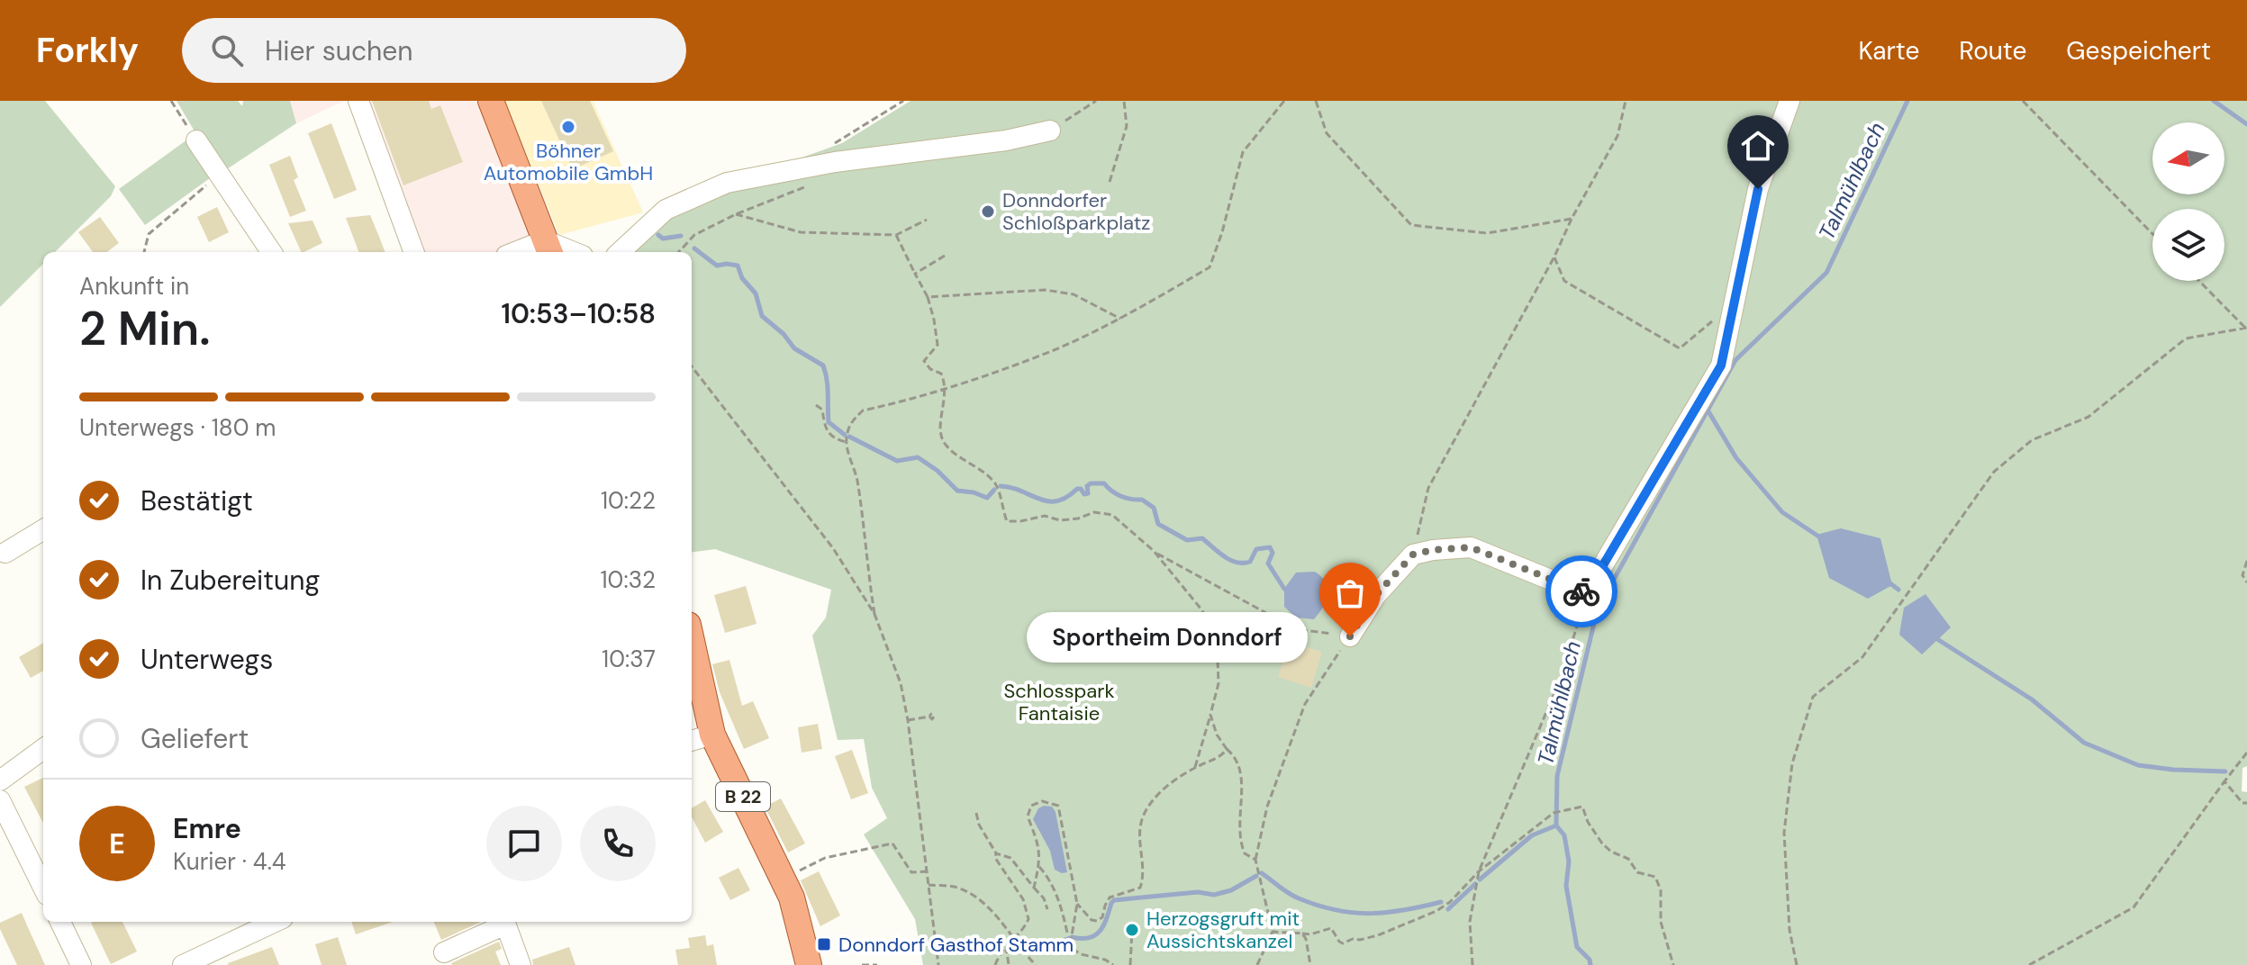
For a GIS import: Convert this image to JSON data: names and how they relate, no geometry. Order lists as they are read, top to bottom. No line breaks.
{"streets":{"main road":["B 22"]},"water":["Talmühlbach"],"parks":["Schlosspark Fantaisie"],"places":{"other":["Böhner Automobile GmbH","Donndorfer Schloßparkplatz","Sportheim Donndorf","Herzogsgruft mit Aussichtskanzel"],"transit":["Donndorf Gasthof Stamm"]},"north":"left","page":{"header":"Forkly","search":"Hier suchen","nav":["Karte","Route","Gespeichert"],"heading":["2 Min.","Ankunft in","10:53–10:58"],"panel":["Emre","Kurier · 4.4"],"bar":"Unterwegs · 180 m","list":[["Bestätigt","10:22"],["In Zubereitung","10:32"],["Unterwegs","10:37"],"Geliefert"],"bubble":"Sportheim Donndorf","round":"E"}}
